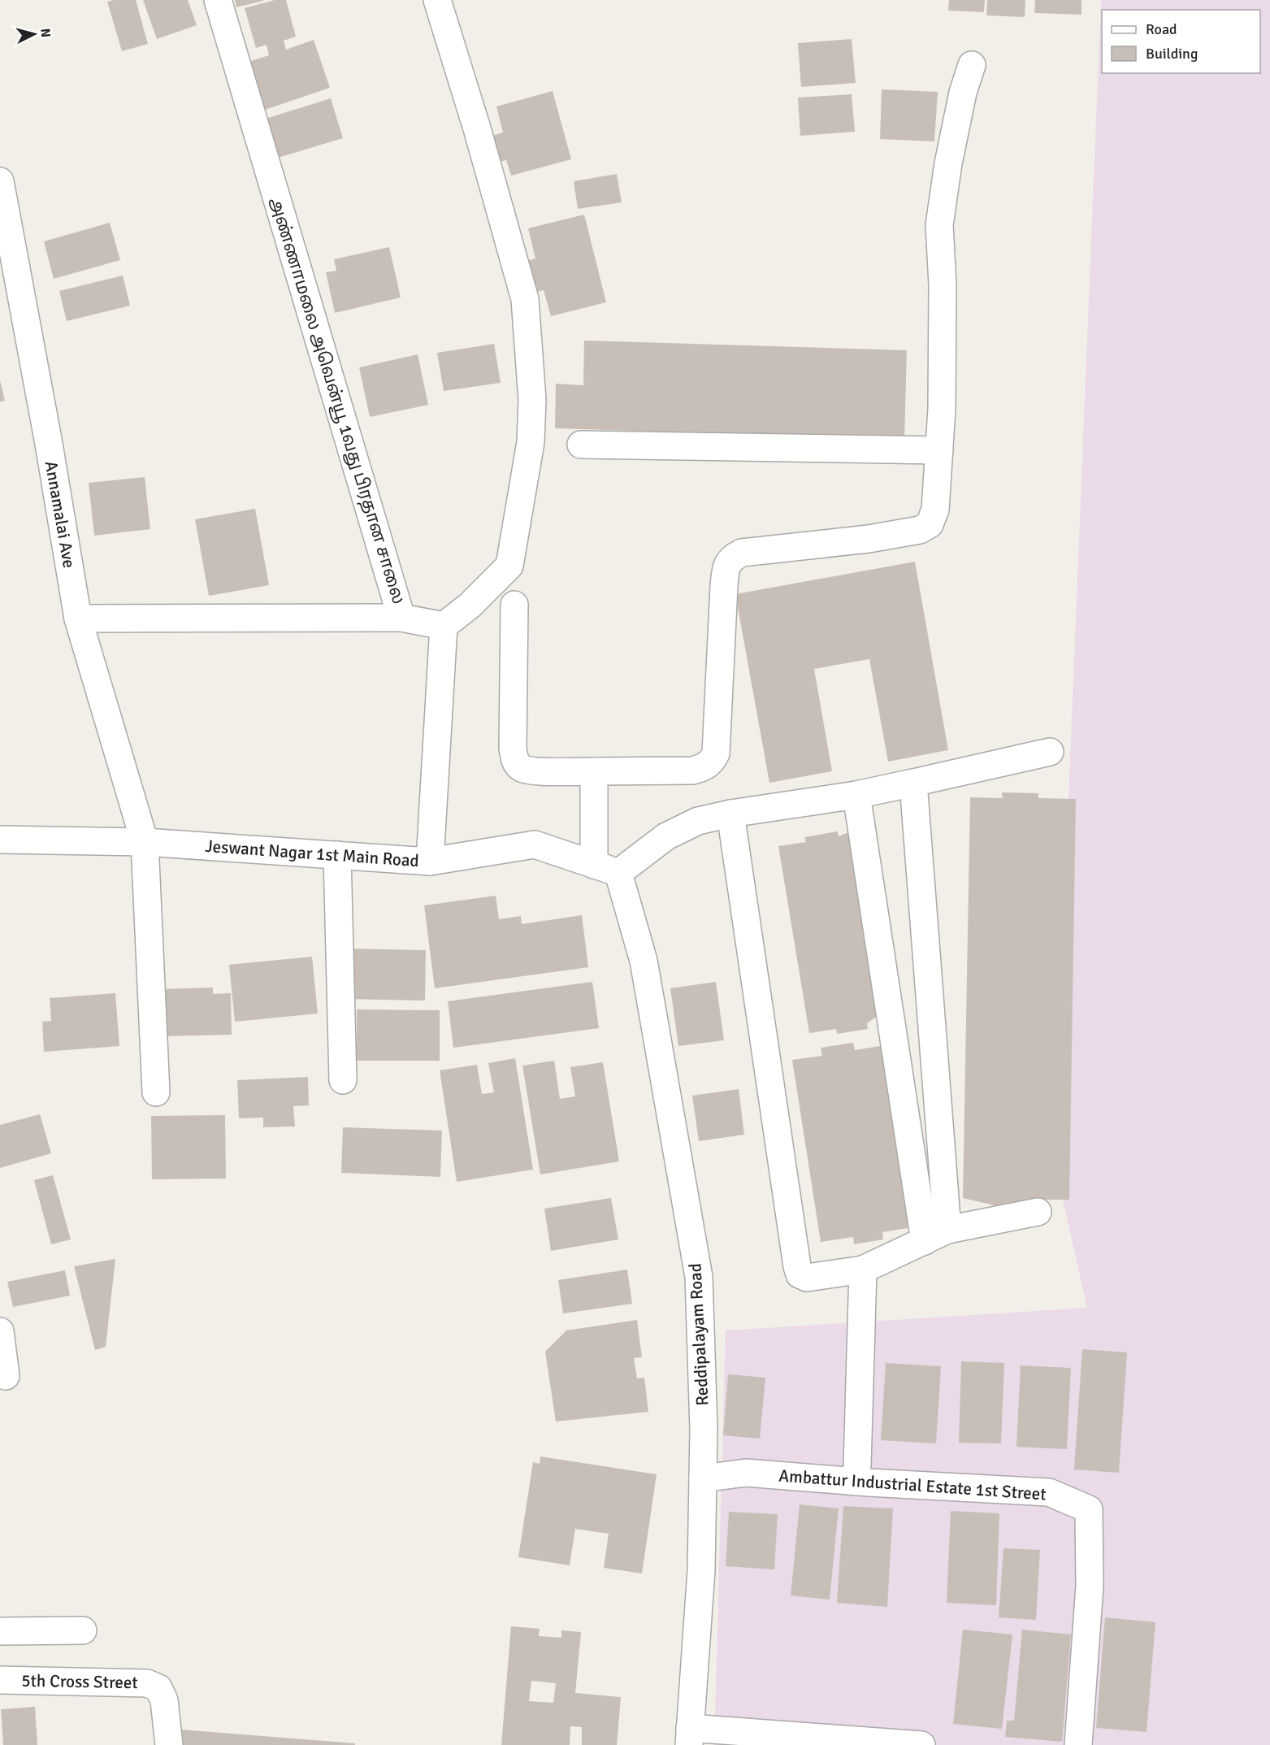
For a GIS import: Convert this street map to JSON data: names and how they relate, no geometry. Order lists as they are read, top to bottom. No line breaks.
{"streets":{"street":["அண்ணாமலை அவென்யூ 1வது பிரதான சாலை","Annamalai Ave","Jeswant Nagar 1st Main Road","Reddipalayam Road","Ambattur Industrial Estate 1st Street","5th Cross Street"]},"crossings":[["Annamalai Ave","Jeswant Nagar 1st Main Road"],["Jeswant Nagar 1st Main Road","Reddipalayam Road"],["Reddipalayam Road","Ambattur Industrial Estate 1st Street"]],"legend":["Road","Building"],"north":"right"}
